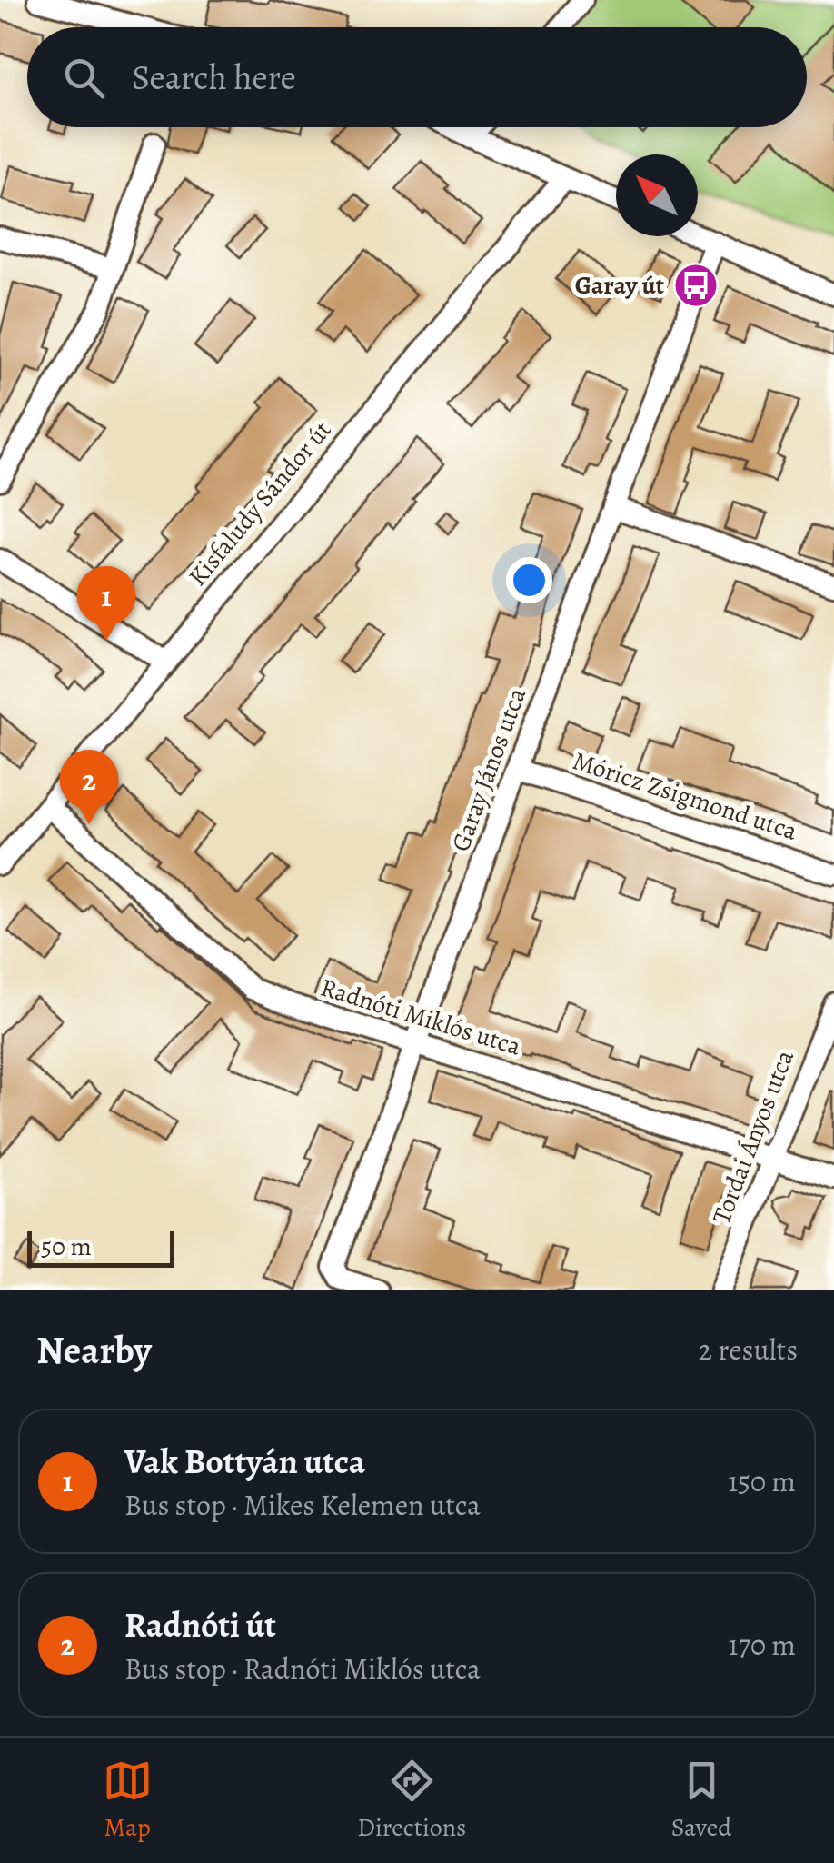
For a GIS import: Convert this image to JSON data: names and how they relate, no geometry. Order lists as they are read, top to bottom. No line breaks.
{"streets":{"street":["Kisfaludy Sándor út","Garay János utca","Móricz Zsigmond utca","Radnóti Miklós utca","Tordai Ányos utca"]},"crossings":[["Kisfaludy Sándor út","Radnóti Miklós utca"],["Garay János utca","Móricz Zsigmond utca"],["Garay János utca","Radnóti Miklós utca"],["Radnóti Miklós utca","Tordai Ányos utca"]],"places":{"bus stop":["Garay út"]},"scale_bar":"50 m","north":"top left","page":{"search":"Search here","pins":["1","2"],"scale":"50 m","heading":["Nearby","2 results"],"list":[{"mark":"1","name":"Vak Bottyán utca","note":"Bus stop · Mikes Kelemen utca","value":"150 m"},{"mark":"2","name":"Radnóti út","note":"Bus stop · Radnóti Miklós utca","value":"170 m"}],"nav":["Map","Directions","Saved"]}}
